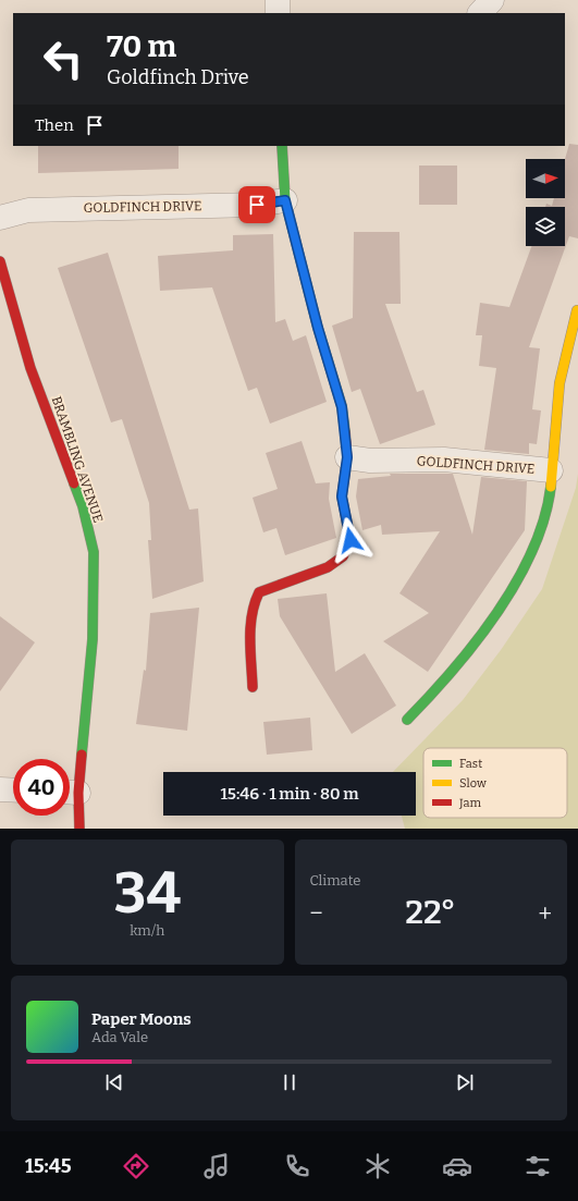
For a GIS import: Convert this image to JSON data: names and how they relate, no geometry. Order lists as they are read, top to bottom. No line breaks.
{"streets":{"street":["GOLDFINCH DRIVE","BRAMBLING AVENUE"]},"legend":["Fast","Slow","Jam"],"north":"right","page":{"turn":["70 m","Goldfinch Drive"],"then":"Then","limit":"40","trip":"15:46 · 1 min · 80 m","tile":[["34","km/h"],"Climate"],"heat":["−","22°","+"],"song":["Paper Moons","Ada Vale"],"tabs":"15:45"}}
